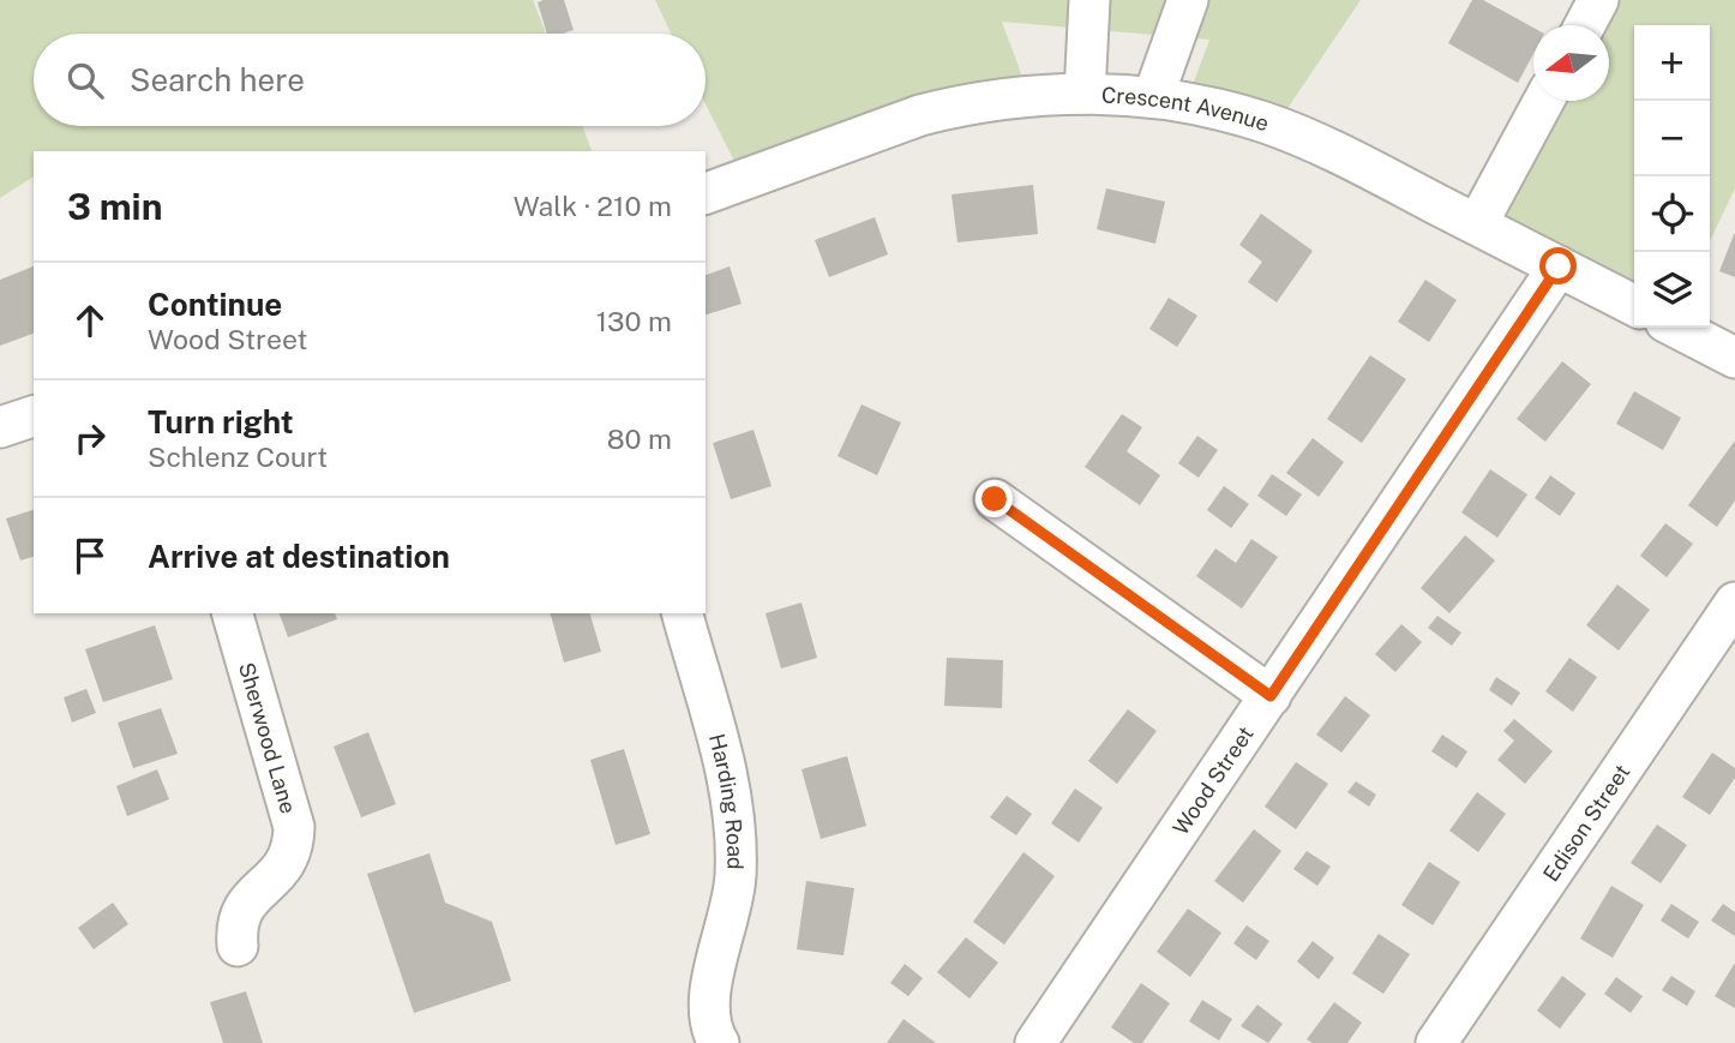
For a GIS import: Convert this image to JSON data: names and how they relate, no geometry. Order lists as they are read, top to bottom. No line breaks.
{"streets":{"street":["Crescent Avenue","Sherwood Lane","Wood Street","Harding Road","Edison Street"]},"crossings":[["Crescent Avenue","Wood Street"]],"north":"left","page":{"map_buttons":["+","−"],"search":"Search here","heading":["3 min","Walk · 210 m"],"list":[["Continue","Wood Street","130 m"],["Turn right","Schlenz Court","80 m"],"Arrive at destination"]}}
